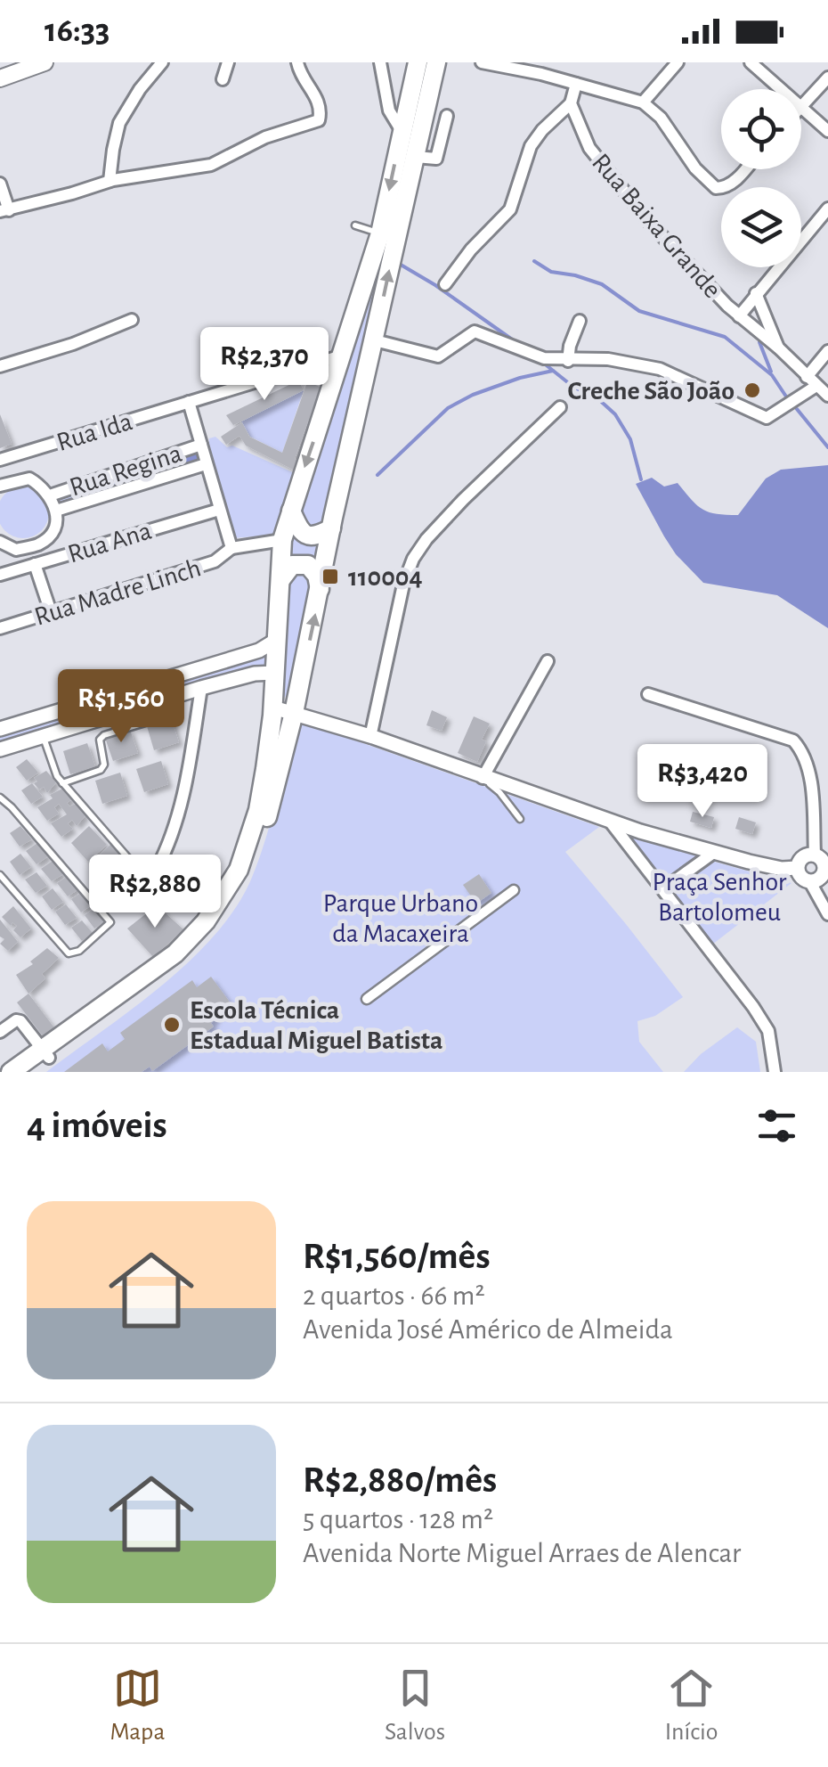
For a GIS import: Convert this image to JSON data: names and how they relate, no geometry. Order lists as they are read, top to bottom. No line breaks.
{"streets":{"street":["Rua Baixa Grande","Rua Ida","Rua Regina","Rua Ana","Rua Madre Linch"]},"parks":["Praça Senhor Bartolomeu","Parque Urbano da Macaxeira"],"places":{"other":["Creche São João","Escola Técnica Estadual Miguel Batista"],"transit":["110004"]},"page":{"status":"16:33","price":["R$2,370","R$1,560","R$3,420","R$2,880"],"heading":"4 imóveis","list":[{"name":"R$1,560/mês","note":"2 quartos · 66 m² · Avenida José Américo de Almeida"},{"name":"R$2,880/mês","note":"5 quartos · 128 m² · Avenida Norte Miguel Arraes de Alencar"}],"tabs":["Mapa","Salvos","Início"]}}
